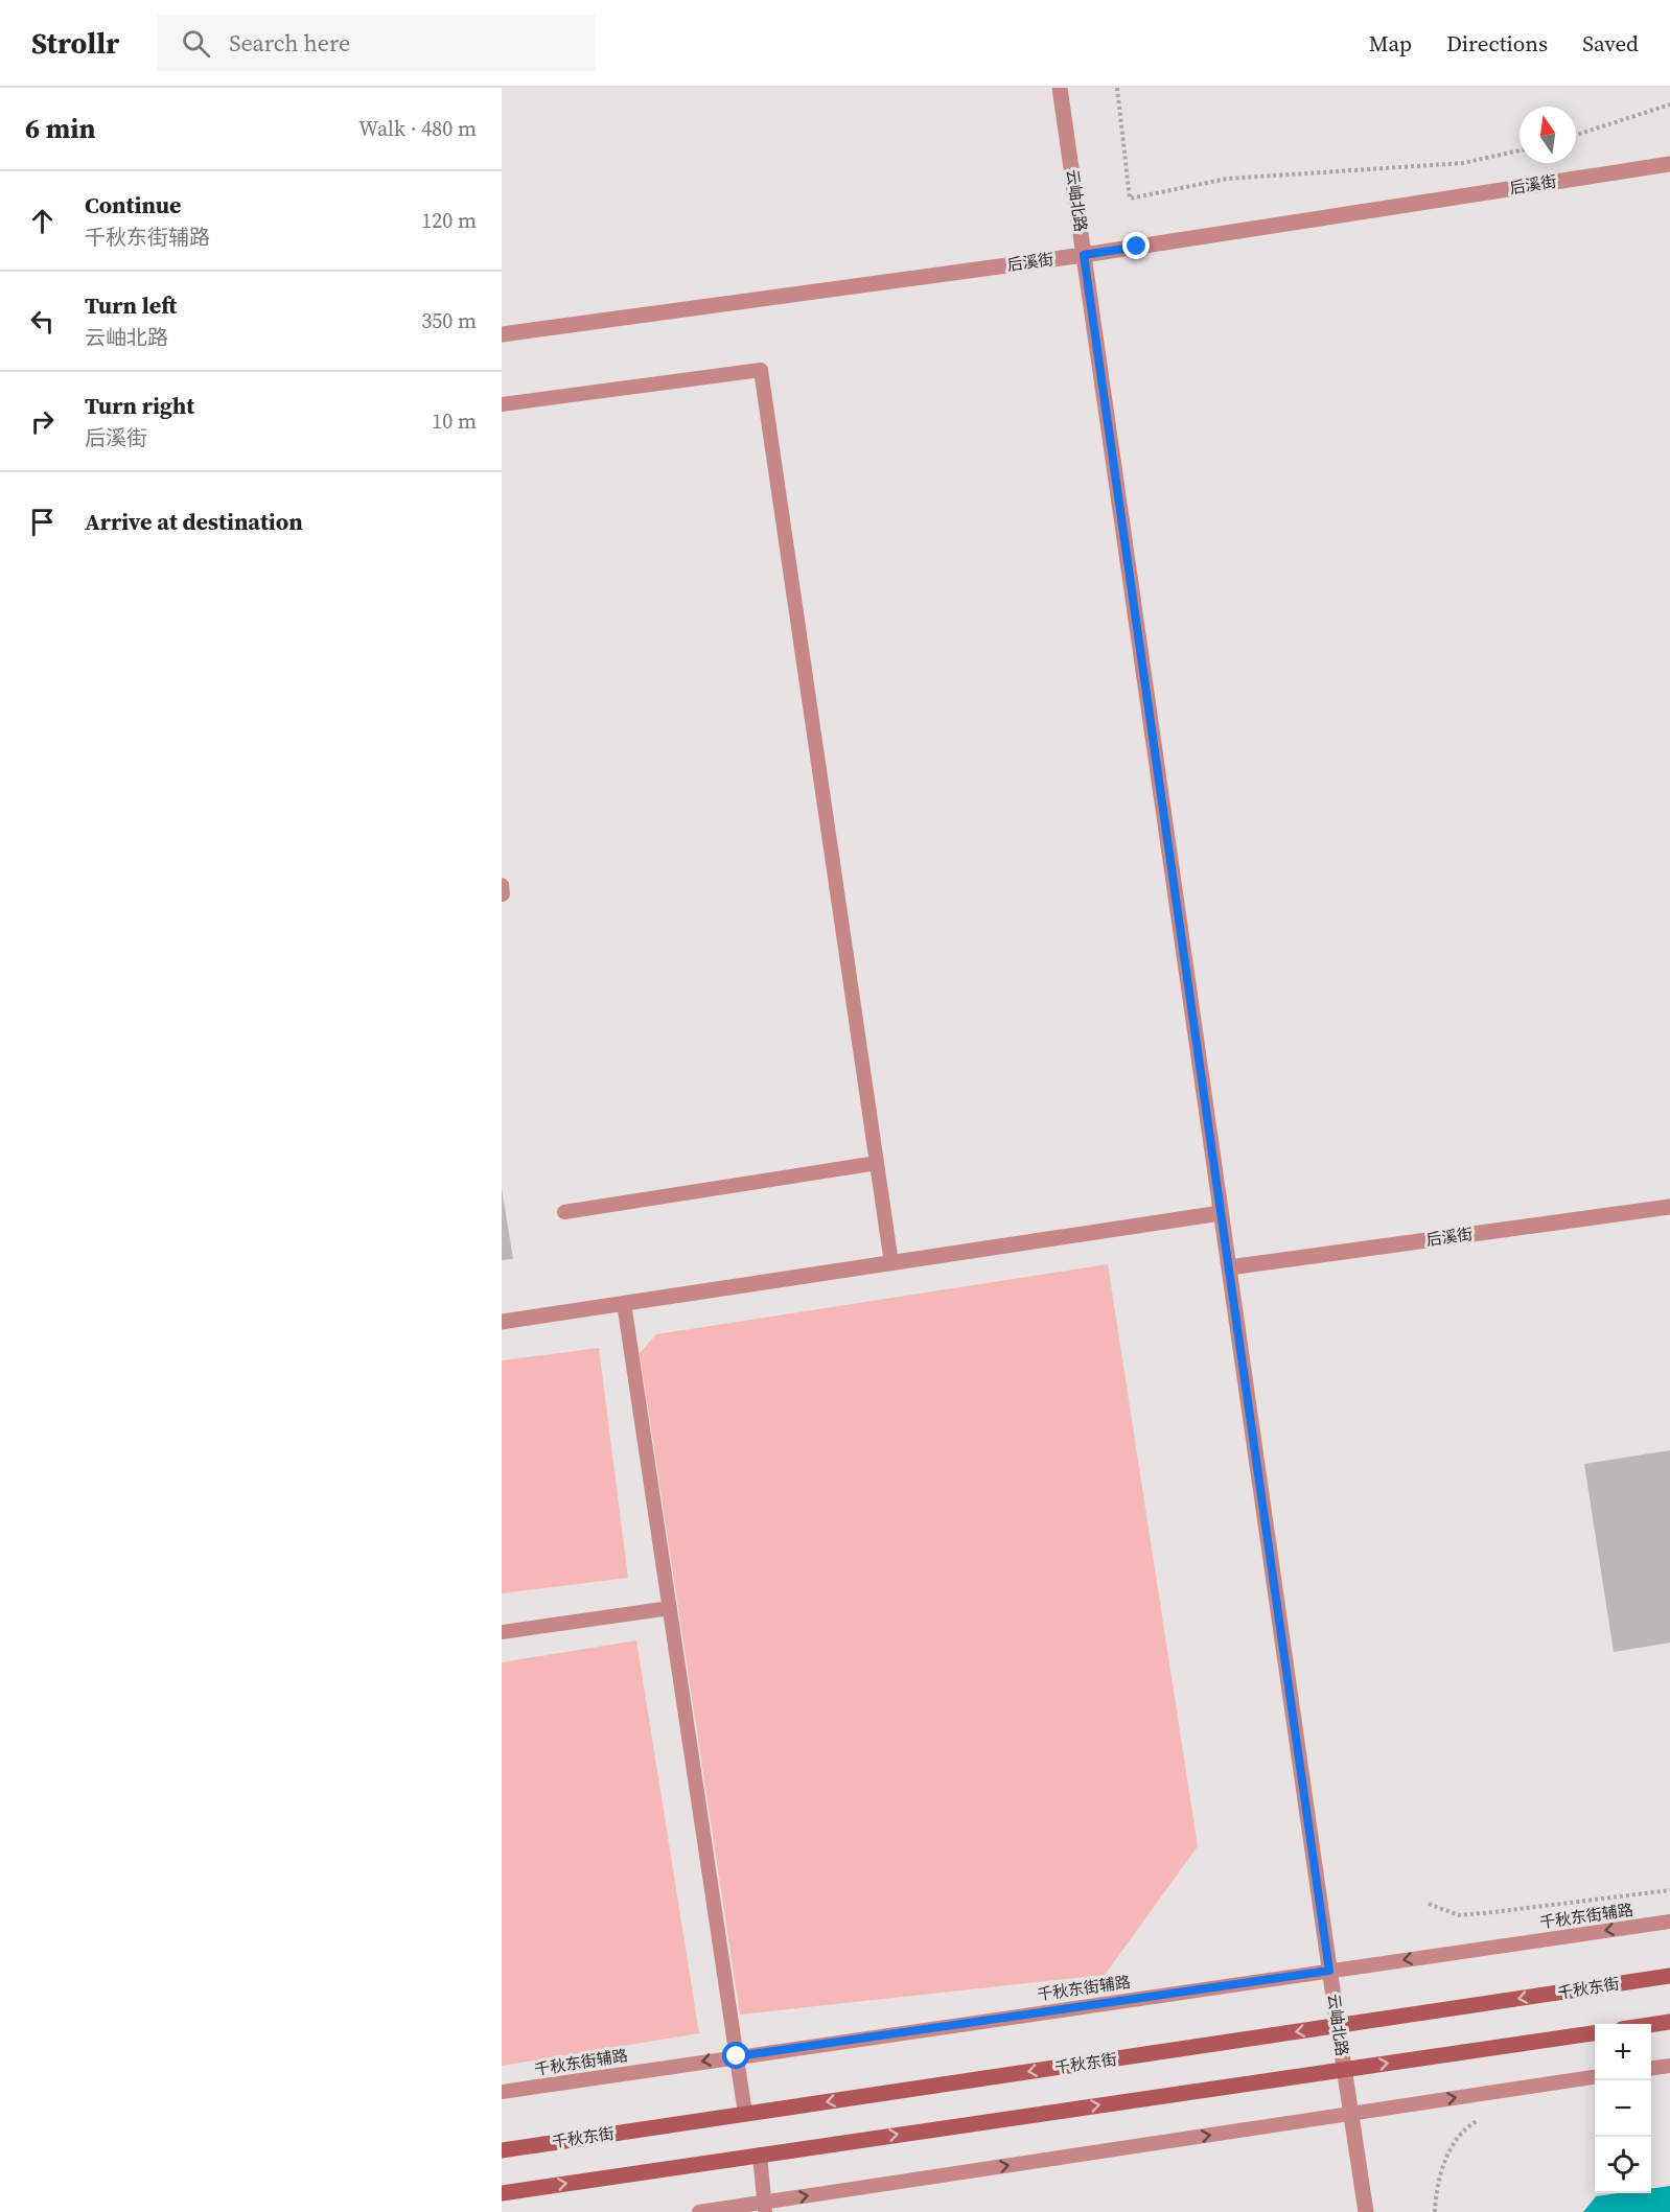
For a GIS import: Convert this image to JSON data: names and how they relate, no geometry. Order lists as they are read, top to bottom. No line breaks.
{"streets":{"main road":["千秋东街"],"street":["后溪街","云岫北路"],"lane":["千秋东街辅路"]},"crossings":[["后溪街","云岫北路"],["云岫北路","千秋东街辅路"],["云岫北路","千秋东街"]],"one_way":["千秋东街辅路"],"north":"top","page":{"header":"Strollr","search":"Search here","nav":["Map","Directions","Saved"],"heading":["6 min","Walk · 480 m"],"list":[["Continue","千秋东街辅路","120 m"],["Turn left","云岫北路","350 m"],["Turn right","后溪街","10 m"],"Arrive at destination"],"map_buttons":["+","−"]}}
